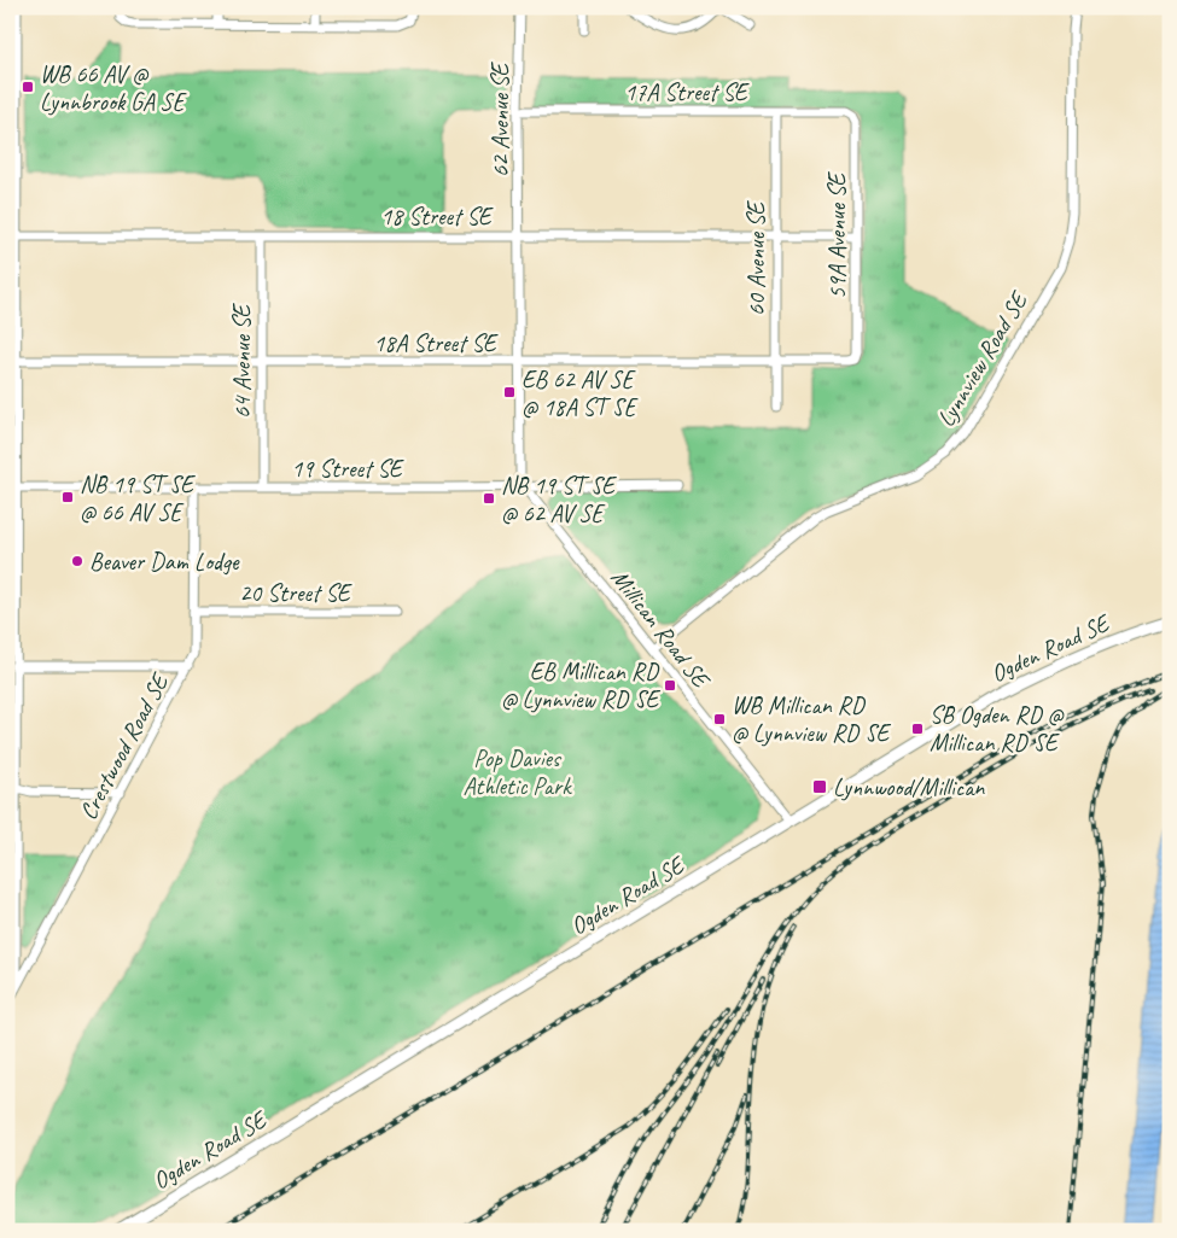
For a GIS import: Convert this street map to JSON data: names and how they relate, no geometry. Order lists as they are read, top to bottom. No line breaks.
{"streets":{"street":["17A Street SE","62 Avenue SE","18 Street SE","59A Avenue SE","60 Avenue SE","18A Street SE","Lynnview Road SE","64 Avenue SE","19 Street SE","20 Street SE","Millican Road SE","Ogden Road SE","Crestwood Road SE"]},"crossings":[["17A Street SE","62 Avenue SE"],["17A Street SE","59A Avenue SE"],["17A Street SE","60 Avenue SE"],["62 Avenue SE","18 Street SE"],["62 Avenue SE","18A Street SE"],["62 Avenue SE","19 Street SE"],["62 Avenue SE","Millican Road SE"],["18 Street SE","59A Avenue SE"],["18 Street SE","60 Avenue SE"],["18 Street SE","64 Avenue SE"],["59A Avenue SE","18A Street SE"],["60 Avenue SE","18A Street SE"],["18A Street SE","64 Avenue SE"],["Lynnview Road SE","Millican Road SE"],["64 Avenue SE","19 Street SE"],["19 Street SE","Millican Road SE"],["19 Street SE","Crestwood Road SE"],["20 Street SE","Crestwood Road SE"],["Millican Road SE","Ogden Road SE"]],"parks":["Pop Davies Athletic Park"],"places":{"transit":["WB 66 AV @ Lynnbrook GA SE","EB 62 AV SE @ 18A ST SE","NB 19 ST SE @ 66 AV SE","NB 19 ST SE @ 62 AV SE","EB Millican RD @ Lynnview RD SE","WB Millican RD @ Lynnview RD SE","SB Ogden RD @ Millican RD SE","Lynnwood/Millican"],"other":["Beaver Dam Lodge"]}}
